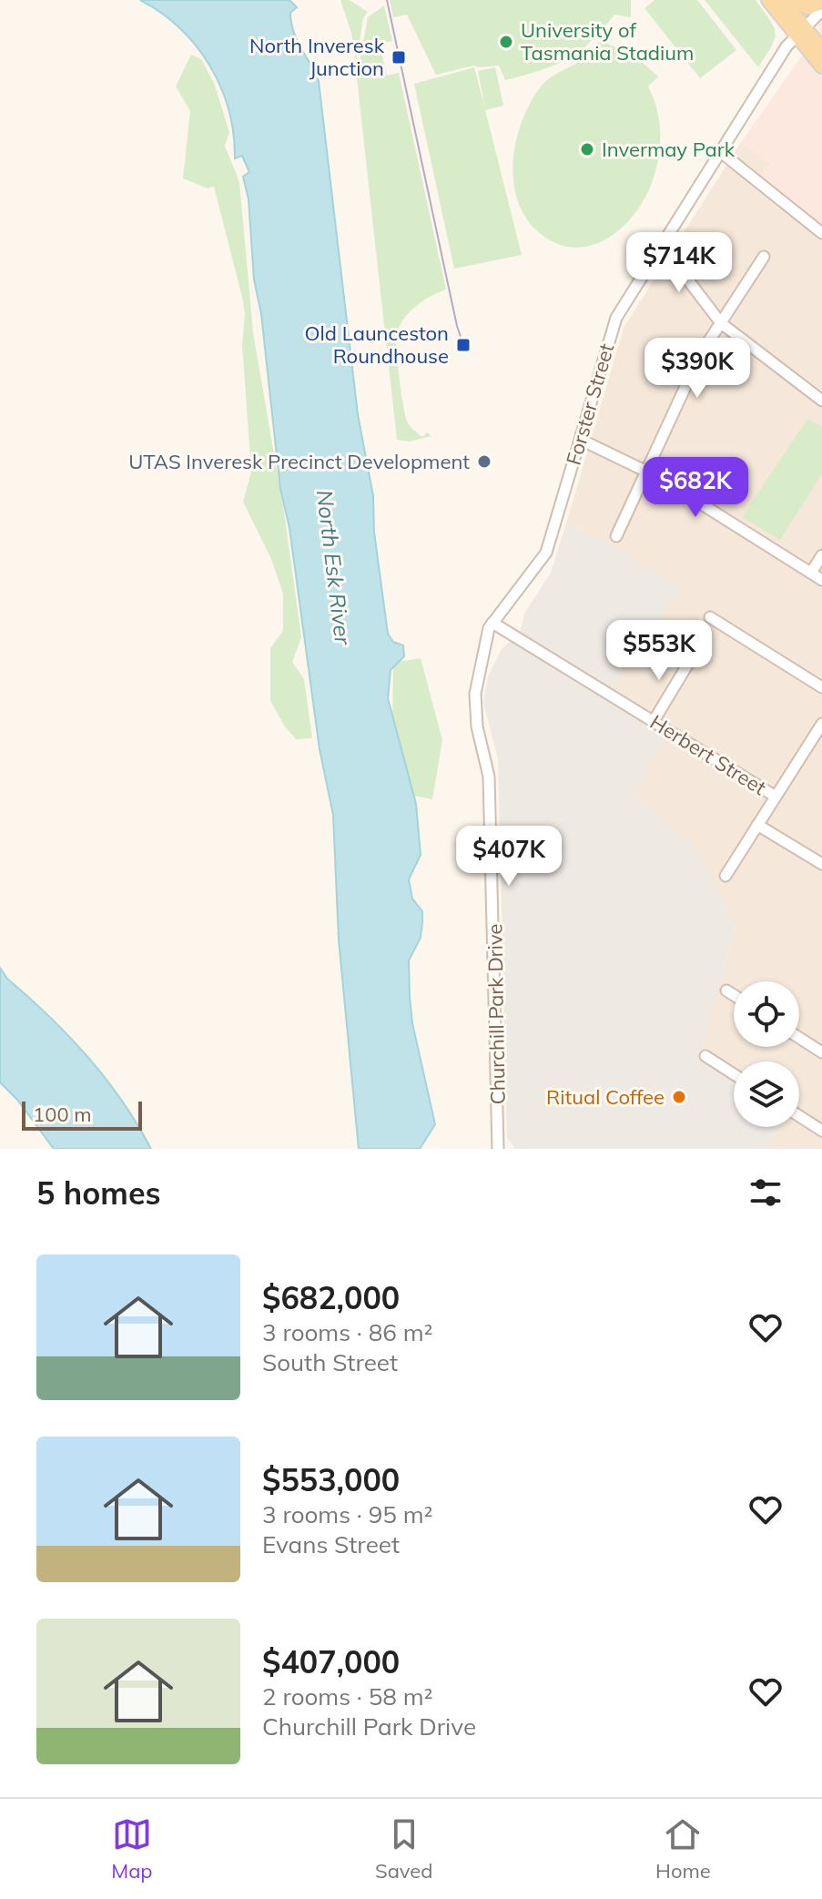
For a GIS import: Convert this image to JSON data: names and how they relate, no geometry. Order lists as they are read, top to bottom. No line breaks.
{"streets":{"street":["Forster Street","Herbert Street","Churchill Park Drive"]},"crossings":[["Forster Street","Herbert Street"],["Forster Street","Churchill Park Drive"],["Herbert Street","Churchill Park Drive"]],"water":["North Esk River"],"places":{"other":["University of Tasmania Stadium","Invermay Park","UTAS Inveresk Precinct Development","Ritual Coffee"],"transit":["North Inveresk Junction","Old Launceston Roundhouse"]},"scale_bar":"100 m","page":{"price":["$714K","$390K","$682K","$553K","$407K"],"scale":"100 m","heading":"5 homes","list":[{"name":"$682,000","note":"3 rooms · 86 m² · South Street"},{"name":"$553,000","note":"3 rooms · 95 m² · Evans Street"},{"name":"$407,000","note":"2 rooms · 58 m² · Churchill Park Drive"}],"tabs":["Map","Saved","Home"]}}
